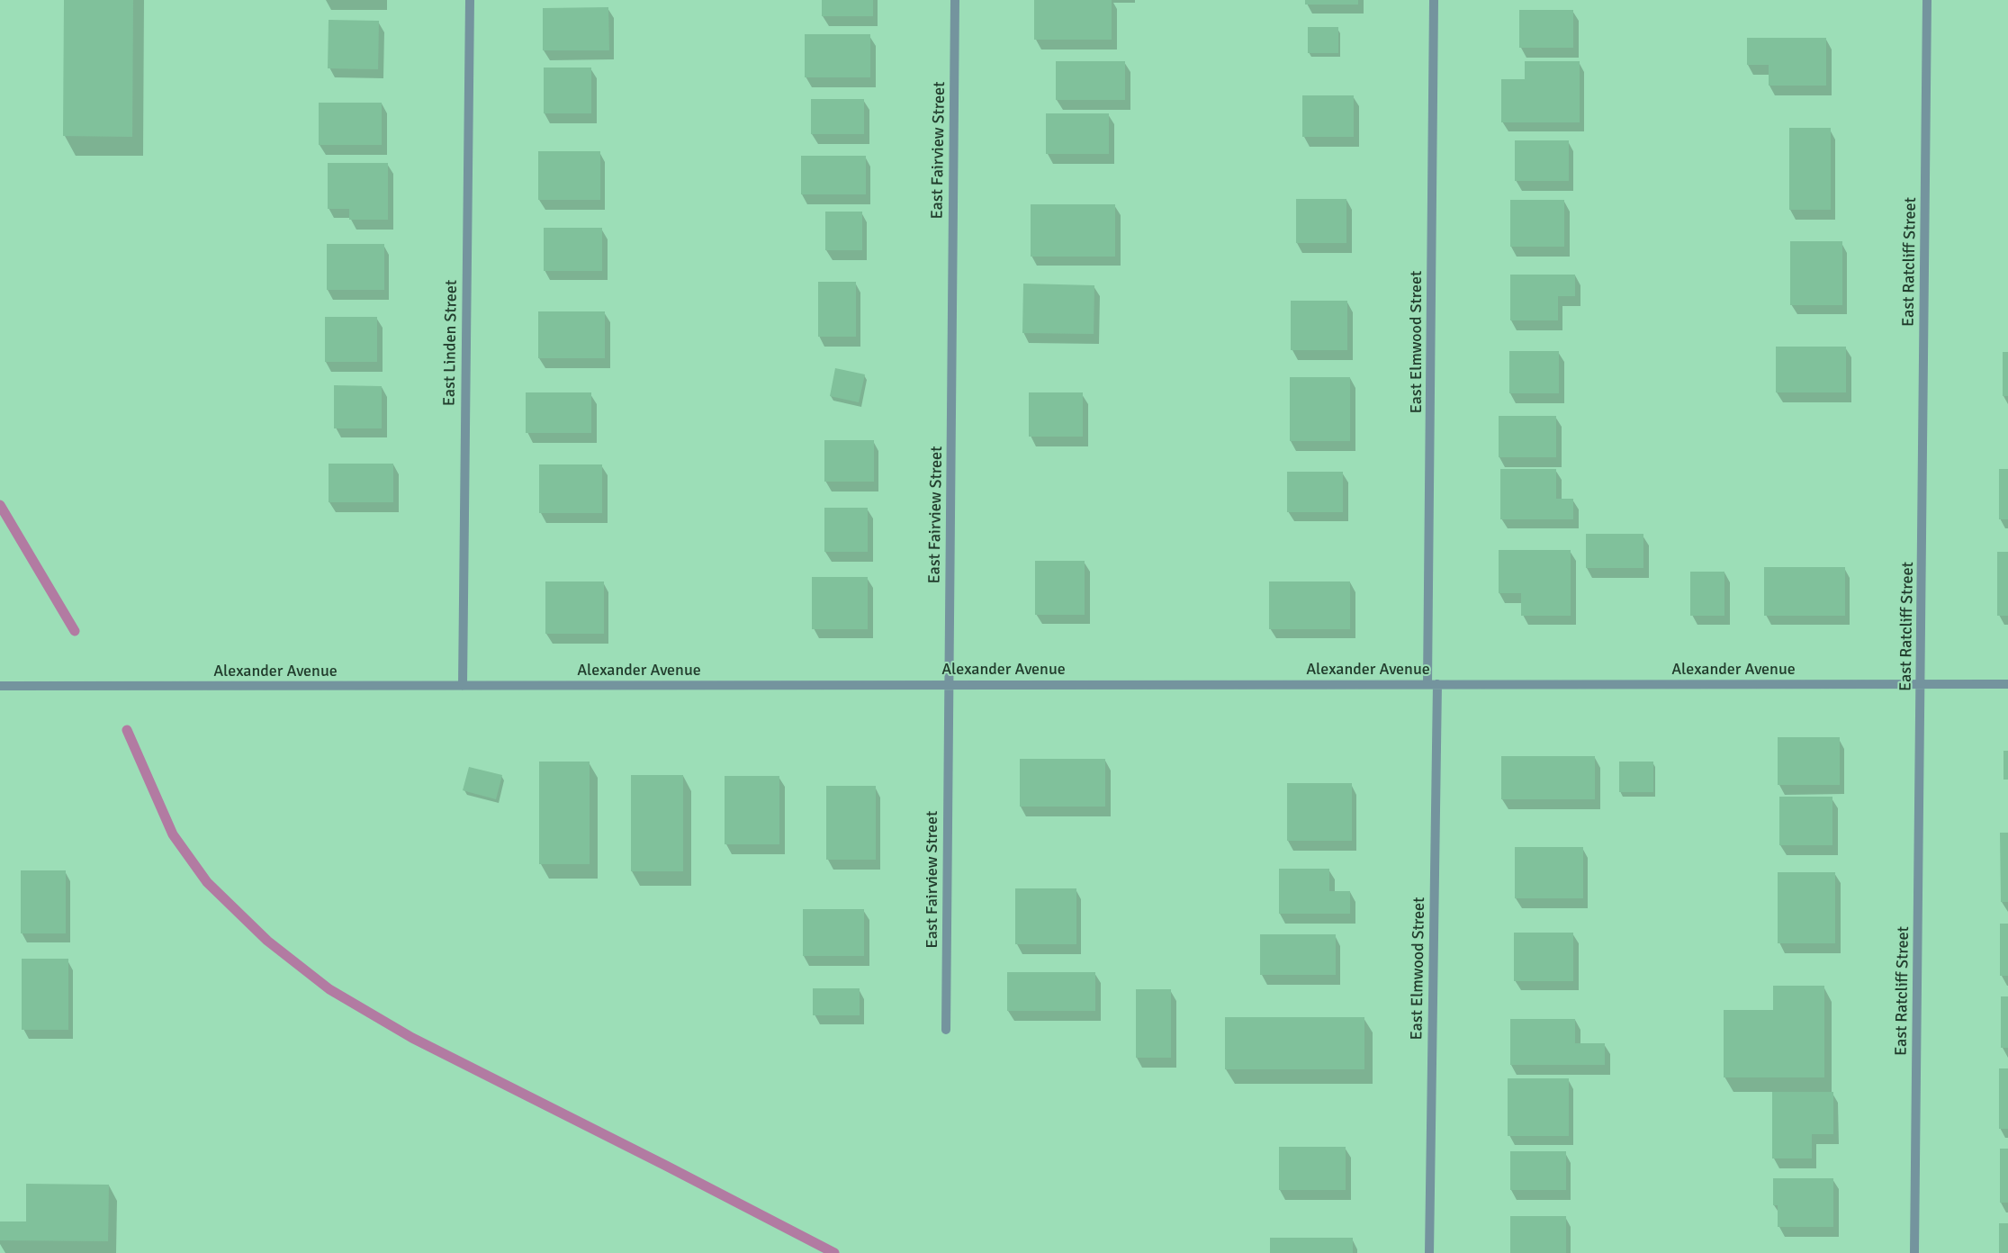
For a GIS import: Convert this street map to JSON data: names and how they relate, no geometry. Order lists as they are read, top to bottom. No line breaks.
{"streets":{"street":["East Fairview Street","East Ratcliff Street","East Elmwood Street","East Linden Street","Alexander Avenue"]},"crossings":[["East Fairview Street","Alexander Avenue"],["East Ratcliff Street","Alexander Avenue"],["East Elmwood Street","Alexander Avenue"],["East Linden Street","Alexander Avenue"]]}
